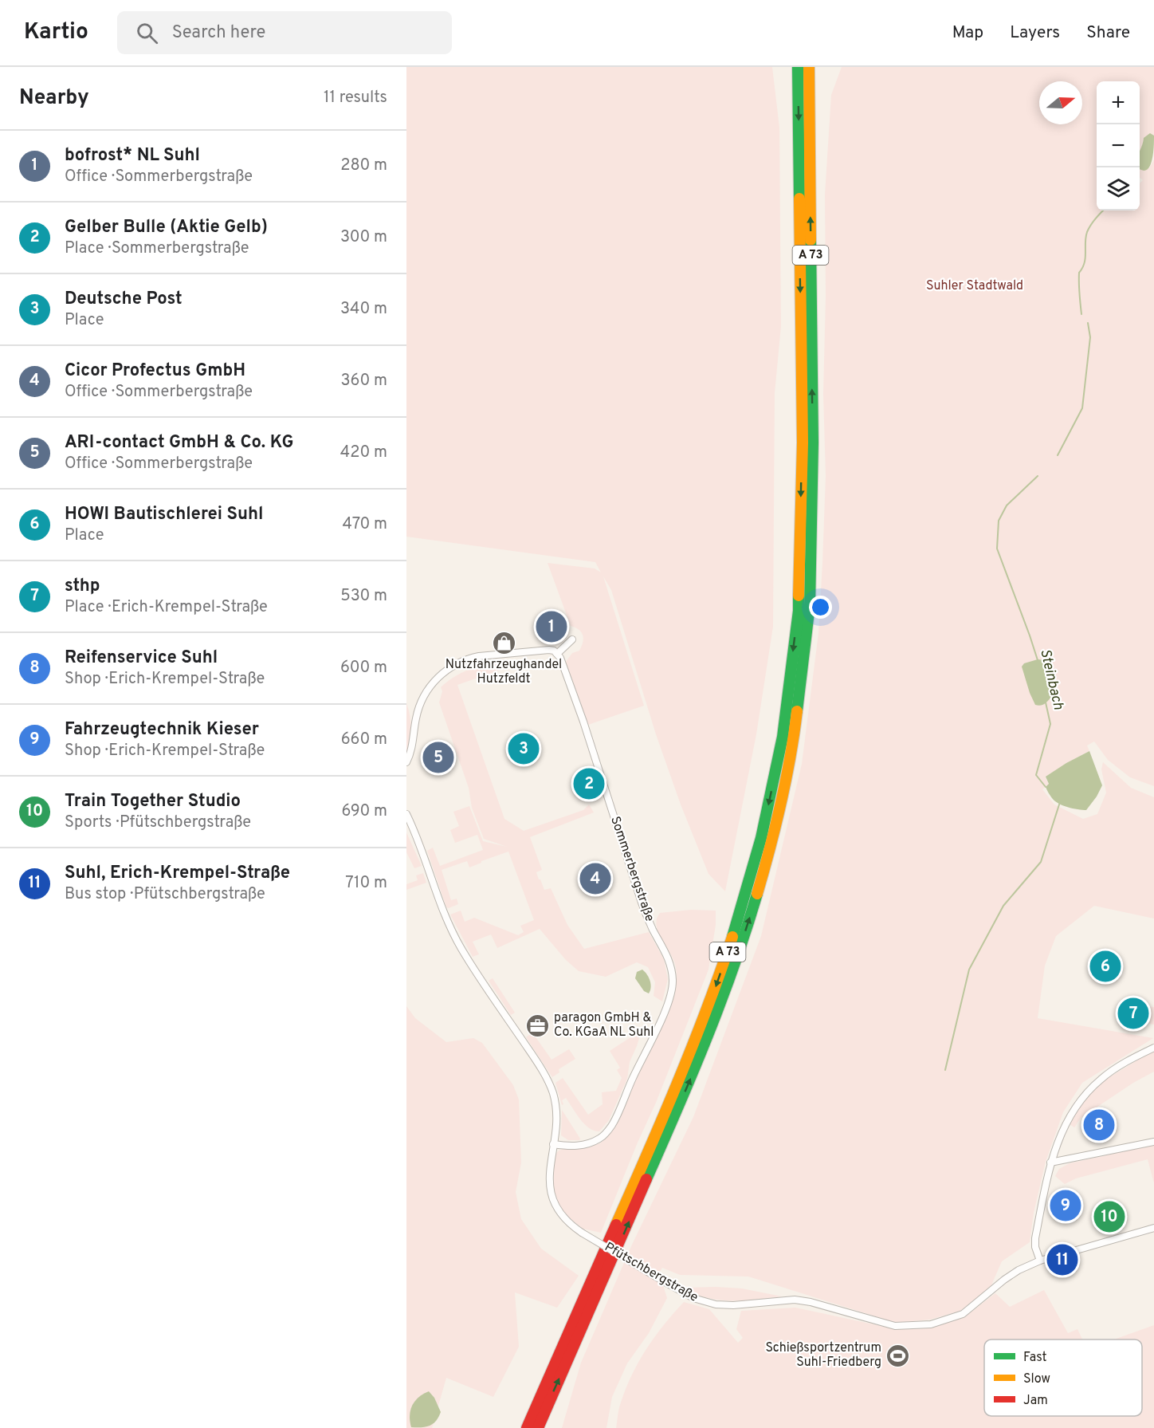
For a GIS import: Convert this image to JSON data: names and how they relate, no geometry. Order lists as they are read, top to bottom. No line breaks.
{"streets":{"highway":["A 73"],"street":["Sommerbergstraße","Pfütschbergstraße"]},"crossings":[["Sommerbergstraße","Pfütschbergstraße"]],"water":["Steinbach"],"parks":["Suhler Stadtwald"],"places":{"shop":["Nutzfahrzeughandel Hutzfeldt"],"office":["paragon GmbH & Co. KGaA NL Suhl"],"sports":["Schießsportzentrum Suhl-Friedberg"]},"legend":["Fast","Slow","Jam"],"north":"right","page":{"header":"Kartio","search":"Search here","nav":["Map","Layers","Share"],"heading":["Nearby","11 results"],"map_buttons":["+","−"],"list":[{"mark":"1","name":"bofrost* NL Suhl","note":"Office · Sommerbergstraße","value":"280 m"},{"mark":"2","name":"Gelber Bulle (Aktie Gelb)","note":"Place · Sommerbergstraße","value":"300 m"},{"mark":"3","name":"Deutsche Post","note":"Place","value":"340 m"},{"mark":"4","name":"Cicor Profectus GmbH","note":"Office · Sommerbergstraße","value":"360 m"},{"mark":"5","name":"ARI-contact GmbH & Co. KG","note":"Office · Sommerbergstraße","value":"420 m"},{"mark":"6","name":"HOWI Bautischlerei Suhl","note":"Place","value":"470 m"},{"mark":"7","name":"sthp","note":"Place · Erich-Krempel-Straße","value":"530 m"},{"mark":"8","name":"Reifenservice Suhl","note":"Shop · Erich-Krempel-Straße","value":"600 m"},{"mark":"9","name":"Fahrzeugtechnik Kieser","note":"Shop · Erich-Krempel-Straße","value":"660 m"},{"mark":"10","name":"Train Together Studio","note":"Sports · Pfütschbergstraße","value":"690 m"},{"mark":"11","name":"Suhl, Erich-Krempel-Straße","note":"Bus stop · Pfütschbergstraße","value":"710 m"}],"pins":["1","3","5","2","4","6","7","8","9","10","11"]}}
